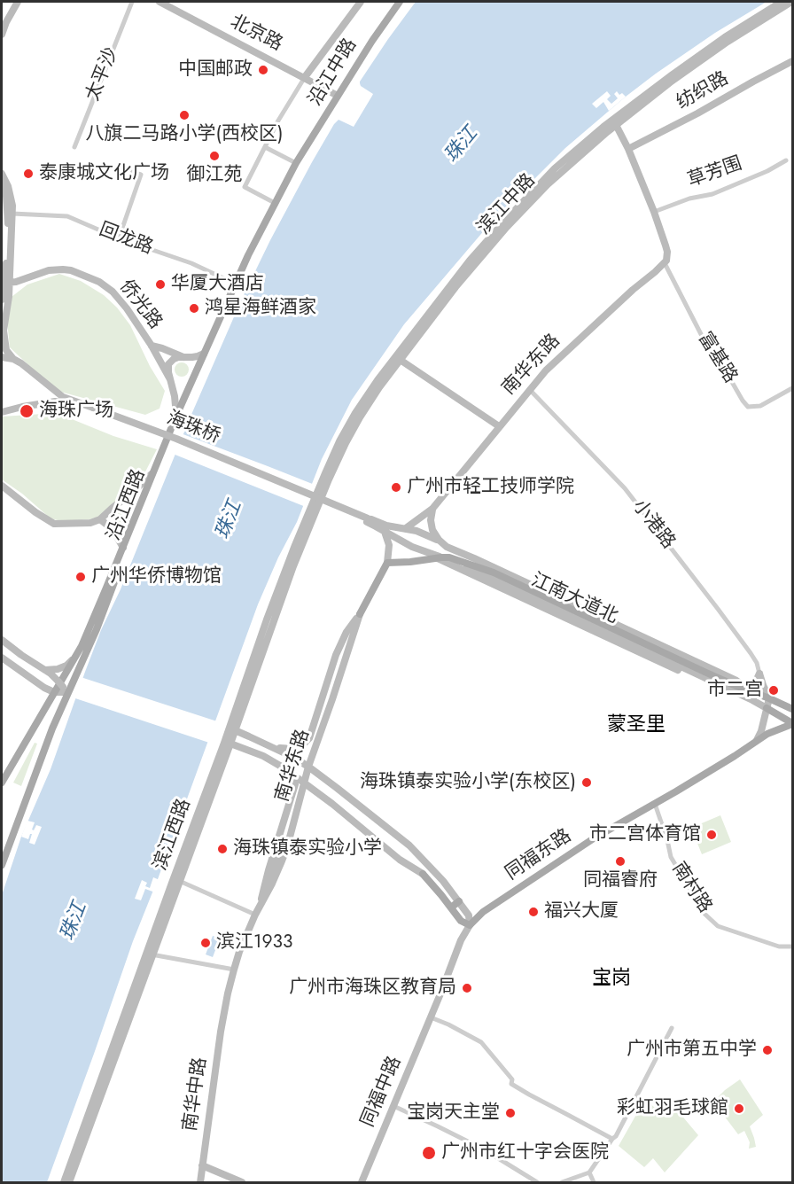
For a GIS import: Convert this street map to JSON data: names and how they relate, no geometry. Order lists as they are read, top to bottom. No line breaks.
{"streets":{"main road":["北京路","沿江中路","纺织路","滨江中路","侨光路","南华东路","海珠桥","沿江西路","江南大道北","滨江西路","同福东路","同福中路","南华中路"],"street":["太平沙","草芳围","回龙路","富基路","小港路","南村路"]},"crossings":[["北京路","沿江中路"],["沿江中路","沿江西路"],["滨江中路","滨江西路"],["回龙路","沿江西路"],["富基路","南华东路"],["南华东路","小港路"],["南华东路","江南大道北"],["南华东路","南华中路"],["海珠桥","江南大道北"],["同福东路","南村路"],["同福东路","同福中路"]],"districts":["蒙圣里","宝岗"],"water":["珠江"],"places":["中国邮政","八旗二马路小学(西校区)","御江苑","泰康城文化广场","华厦大酒店","鸿星海鲜酒家","海珠广场","广州市轻工技师学院","广州华侨博物馆","市二宫","海珠镇泰实验小学(东校区)","市二宫体育馆","海珠镇泰实验小学","同福睿府","福兴大厦","滨江1933","广州市海珠区教育局","广州市第五中学","彩虹羽毛球館","宝岗天主堂","广州市红十字会医院"]}
